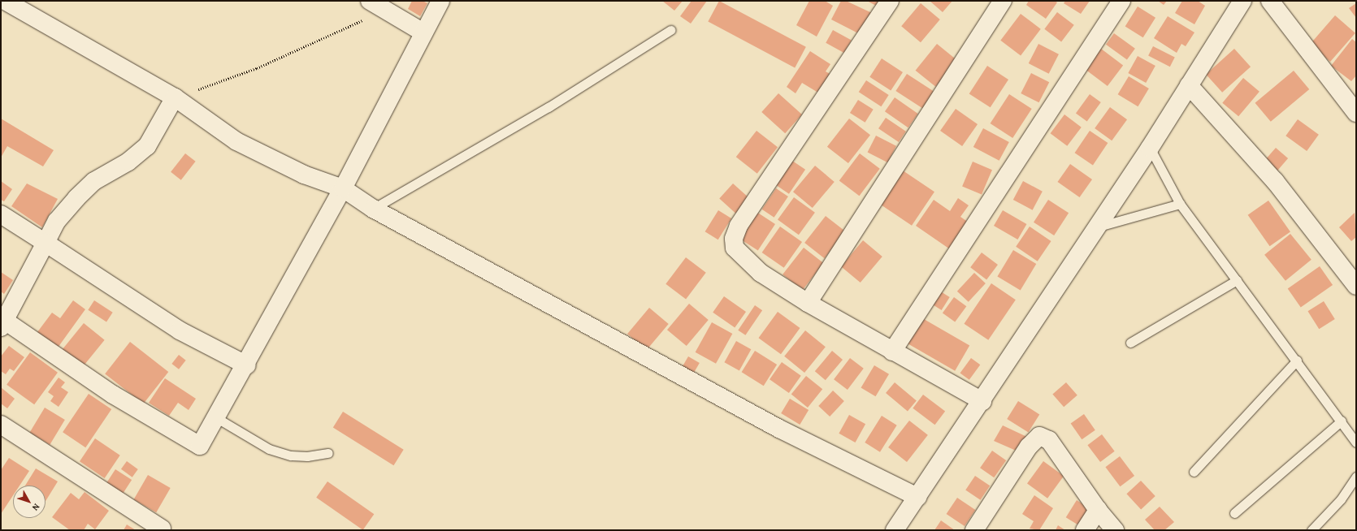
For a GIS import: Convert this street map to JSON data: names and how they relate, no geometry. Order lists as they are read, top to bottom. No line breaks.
{"north":"bottom right"}
